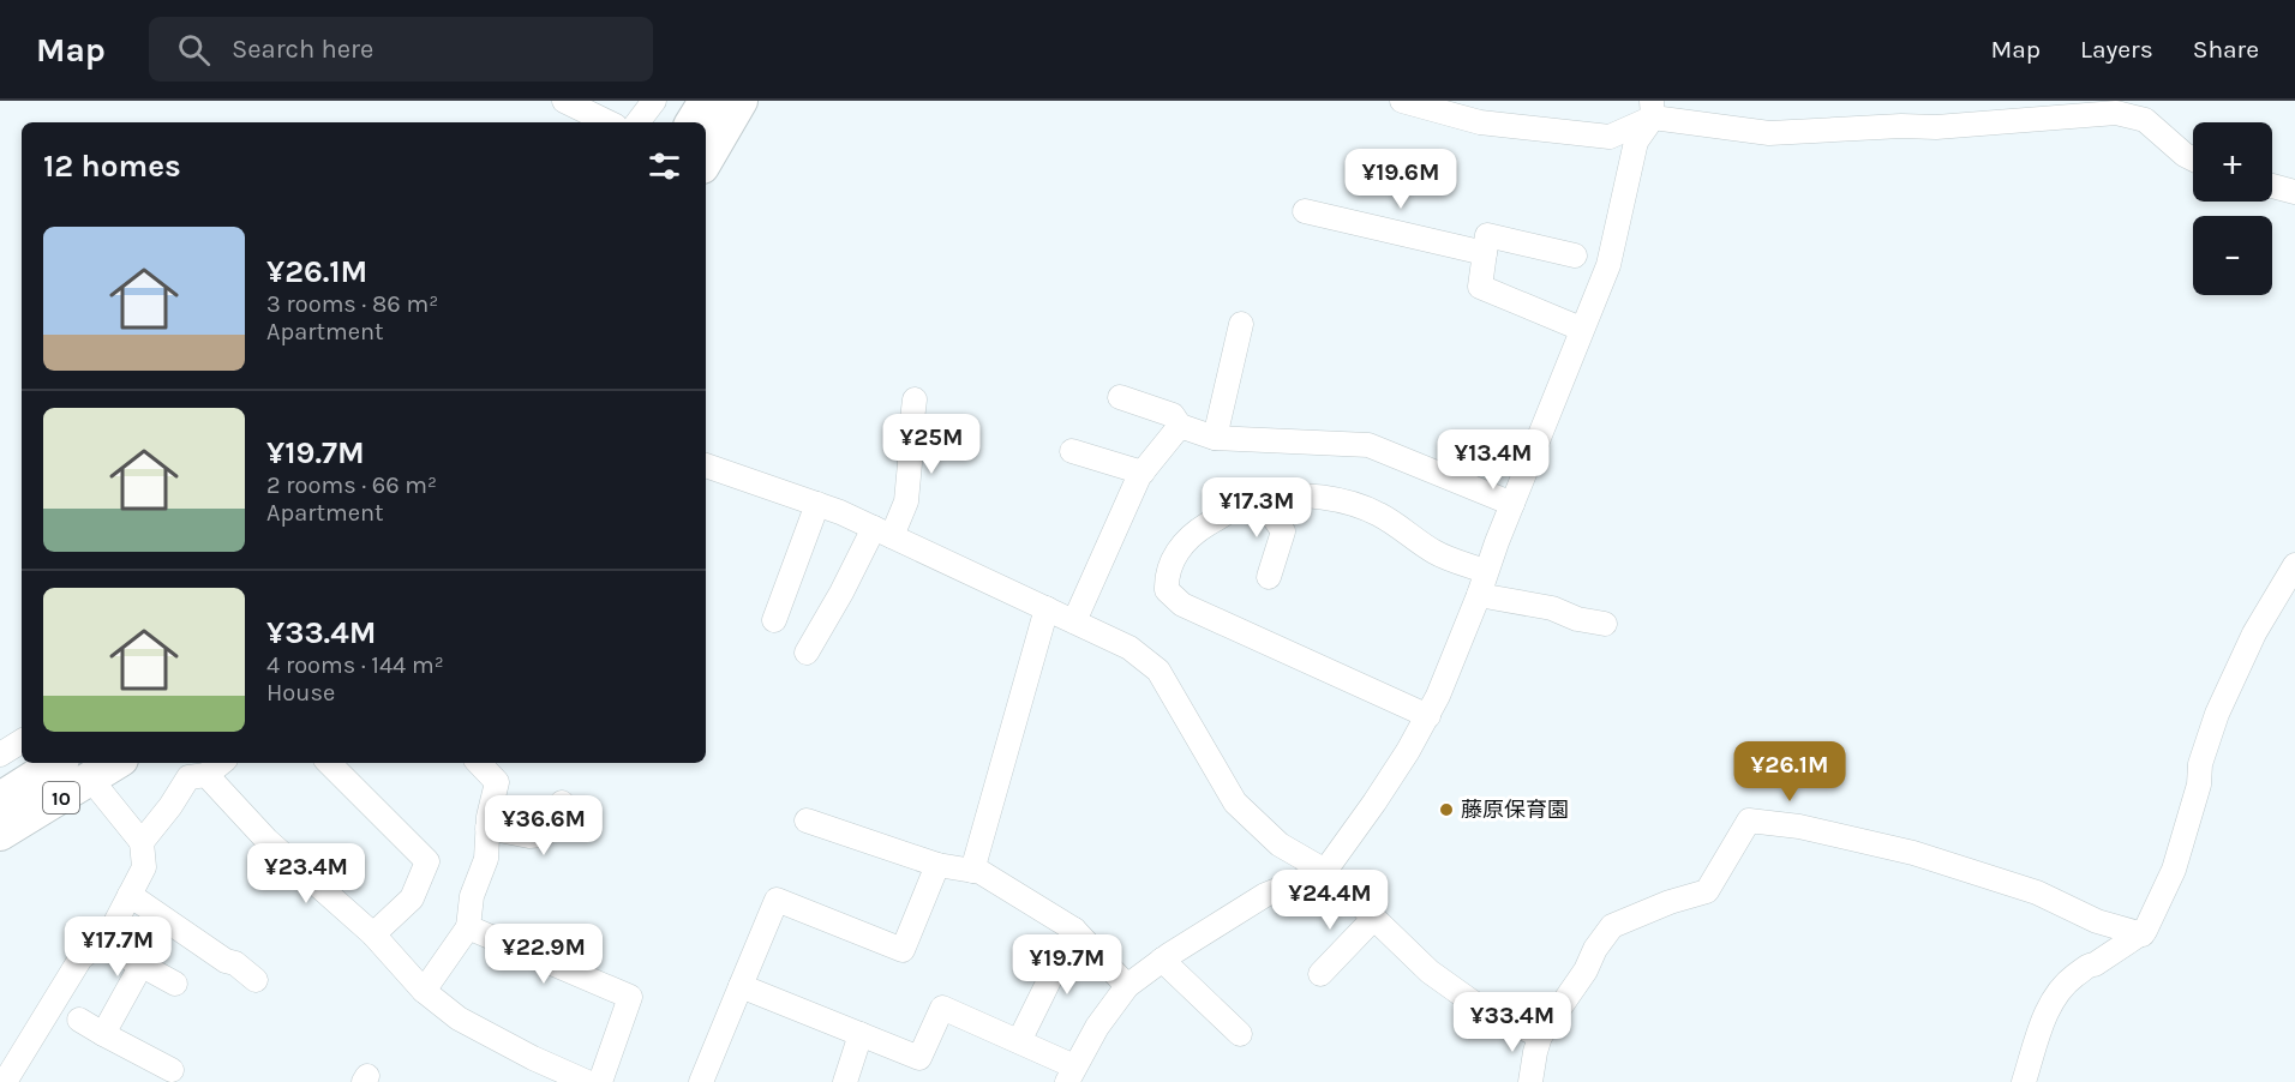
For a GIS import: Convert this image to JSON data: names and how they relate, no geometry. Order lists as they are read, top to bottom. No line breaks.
{"streets":{"highway":["10"]},"places":["藤原保育園"],"page":{"header":"Map","search":"Search here","nav":["Map","Layers","Share"],"map_buttons":["+","−"],"heading":"12 homes","price":["¥19.6M","¥25M","¥13.4M","¥17.3M","¥26.1M","¥36.6M","¥23.4M","¥24.4M","¥17.7M","¥22.9M","¥19.7M","¥33.4M"],"list":[{"name":"¥26.1M","note":"3 rooms · 86 m² · Apartment"},{"name":"¥19.7M","note":"2 rooms · 66 m² · Apartment"},{"name":"¥33.4M","note":"4 rooms · 144 m² · House"}]}}
